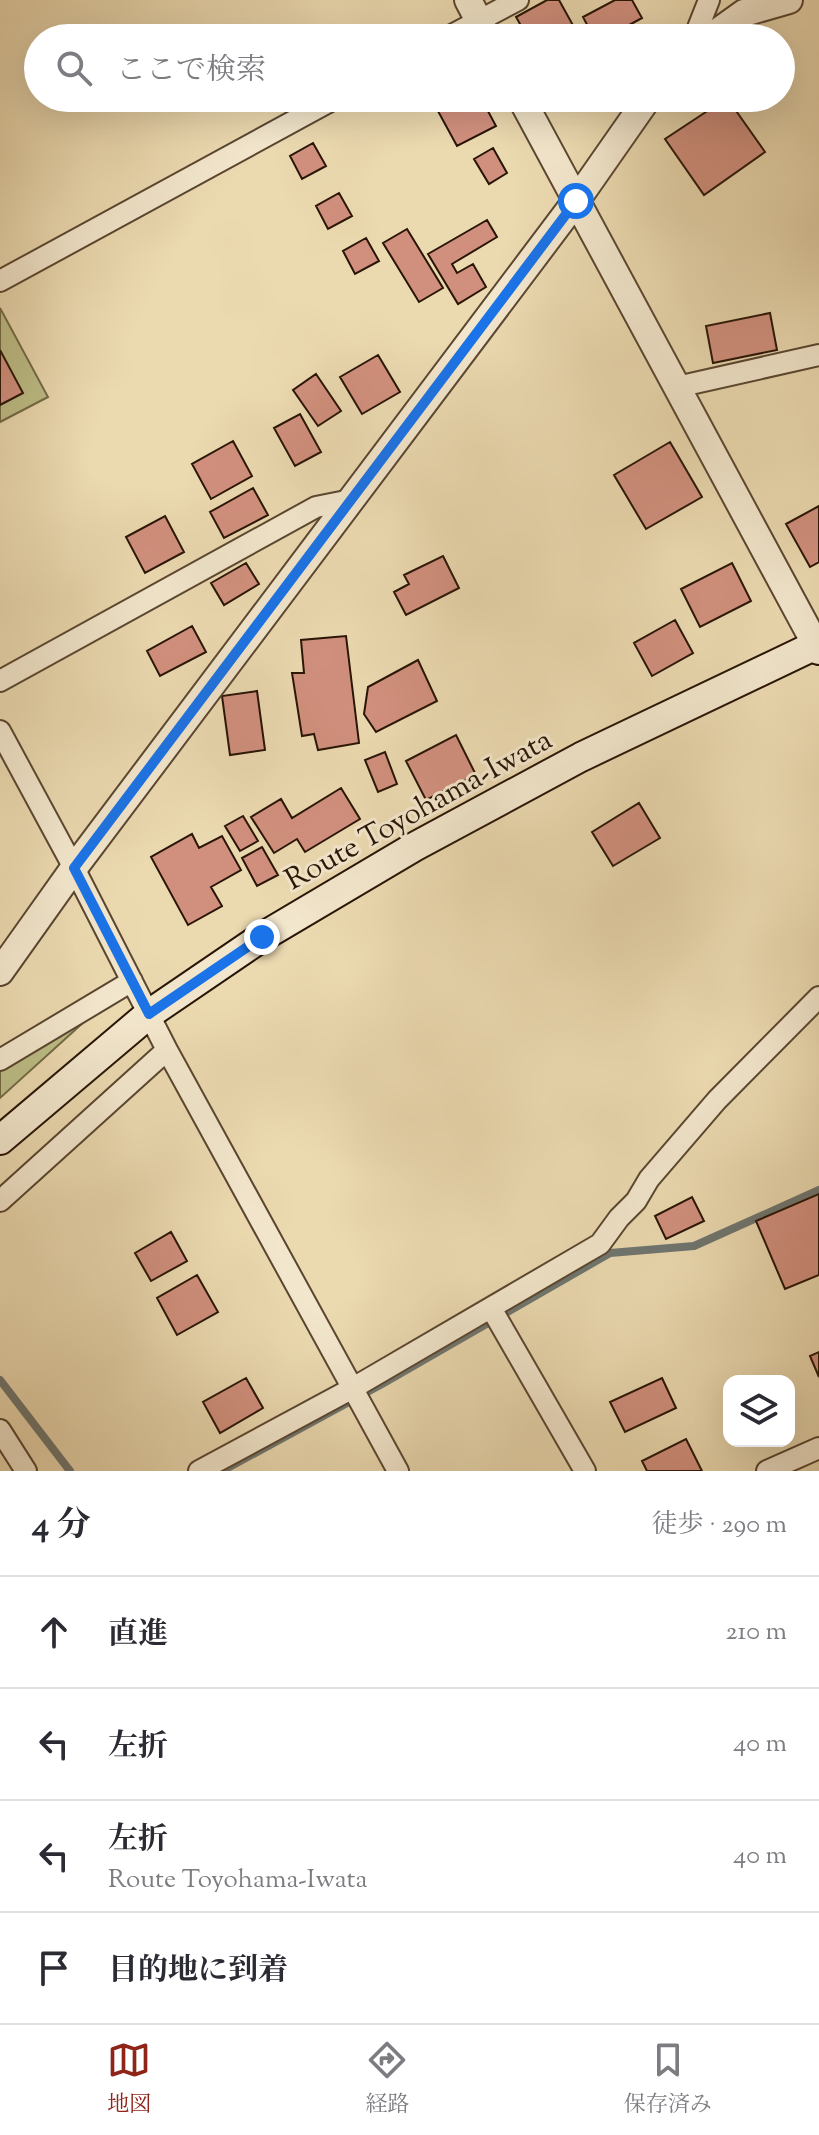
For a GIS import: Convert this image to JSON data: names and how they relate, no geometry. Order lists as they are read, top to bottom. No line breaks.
{"streets":{"main road":["Route Toyohama-Iwata"]},"page":{"search":"ここで検索","heading":["4 分","徒歩 · 290 m"],"list":[["直進","210 m"],["左折","40 m"],["左折","Route Toyohama-Iwata","40 m"],"目的地に到着"],"nav":["地図","経路","保存済み"]}}
